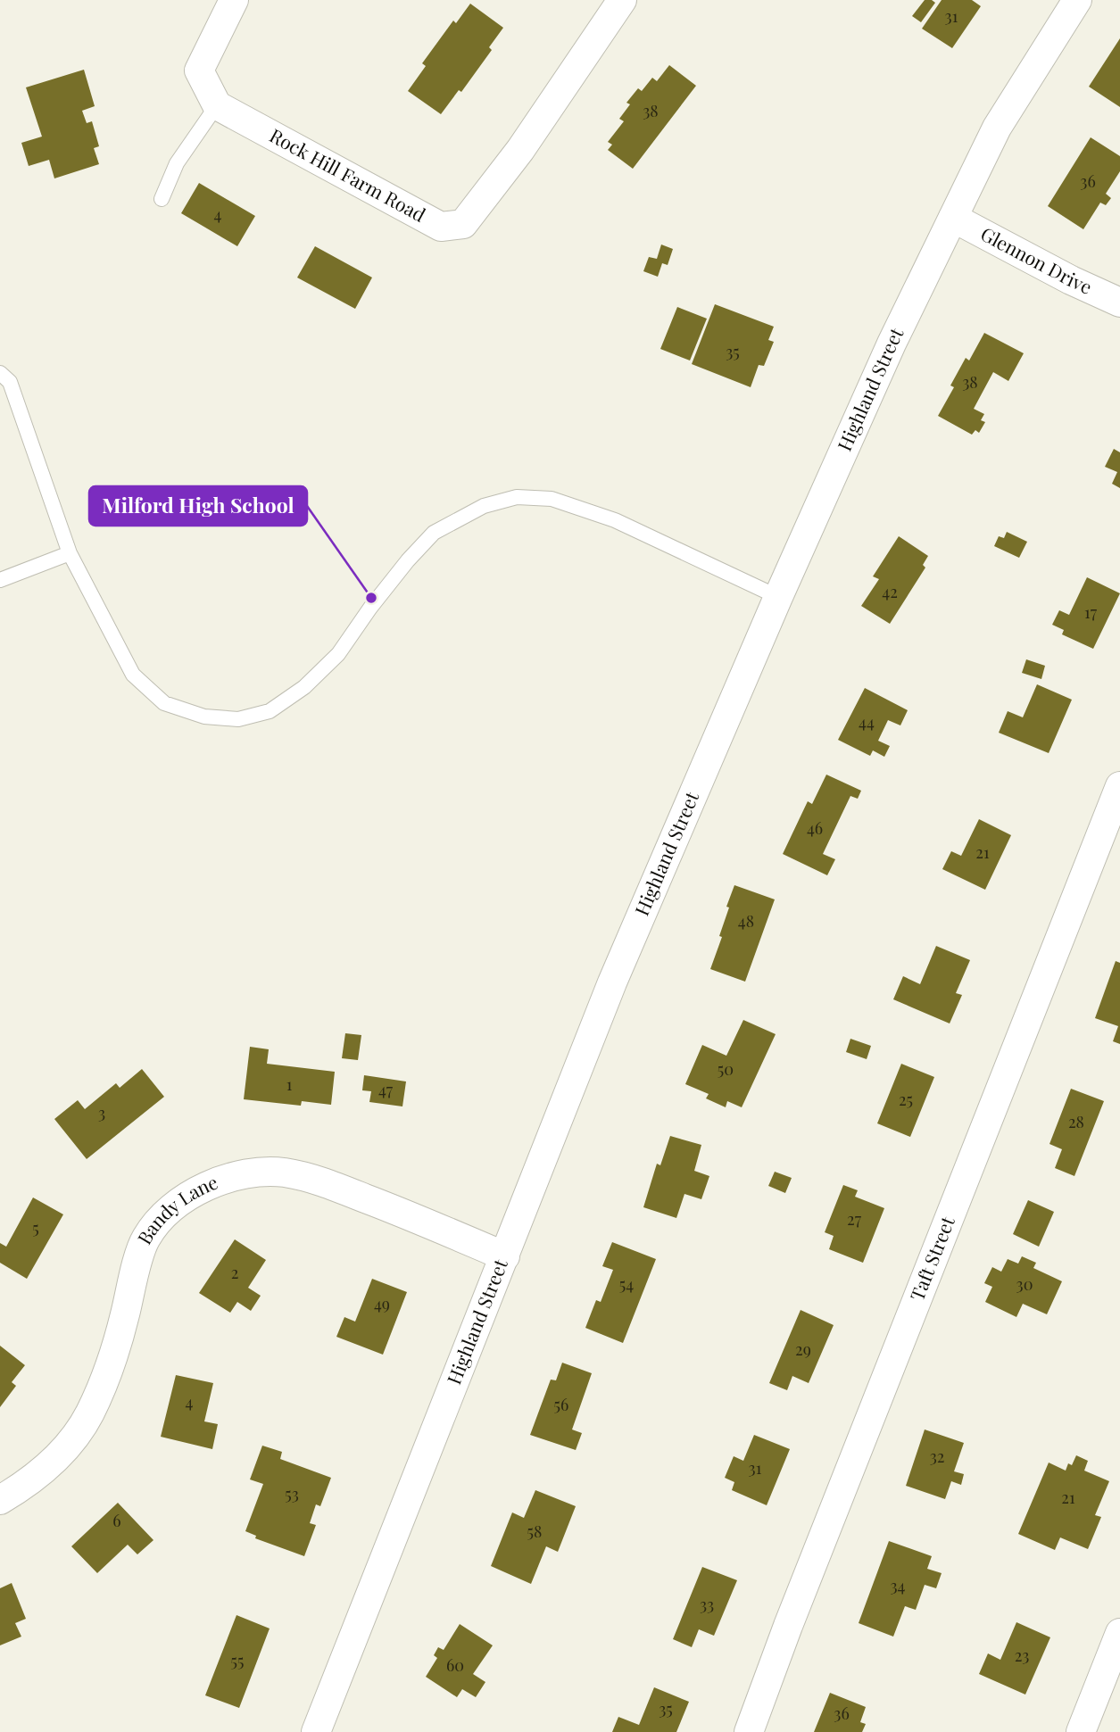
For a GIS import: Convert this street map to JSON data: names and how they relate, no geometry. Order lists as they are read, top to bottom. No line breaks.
{"streets":{"street":["Rock Hill Farm Road","Glennon Drive","Highland Street","Bandy Lane","Taft Street"]},"crossings":[["Glennon Drive","Highland Street"],["Highland Street","Bandy Lane"]],"places":["Milford High School"],"house_numbers":["31","38","36","4","35","38","42","17","44","46","21","48","50","1","47","25","3","28","27","5","2","54","30","49","29","4","56","32","31","53","21","6","58","34","33","23","55","60","35","36"]}
